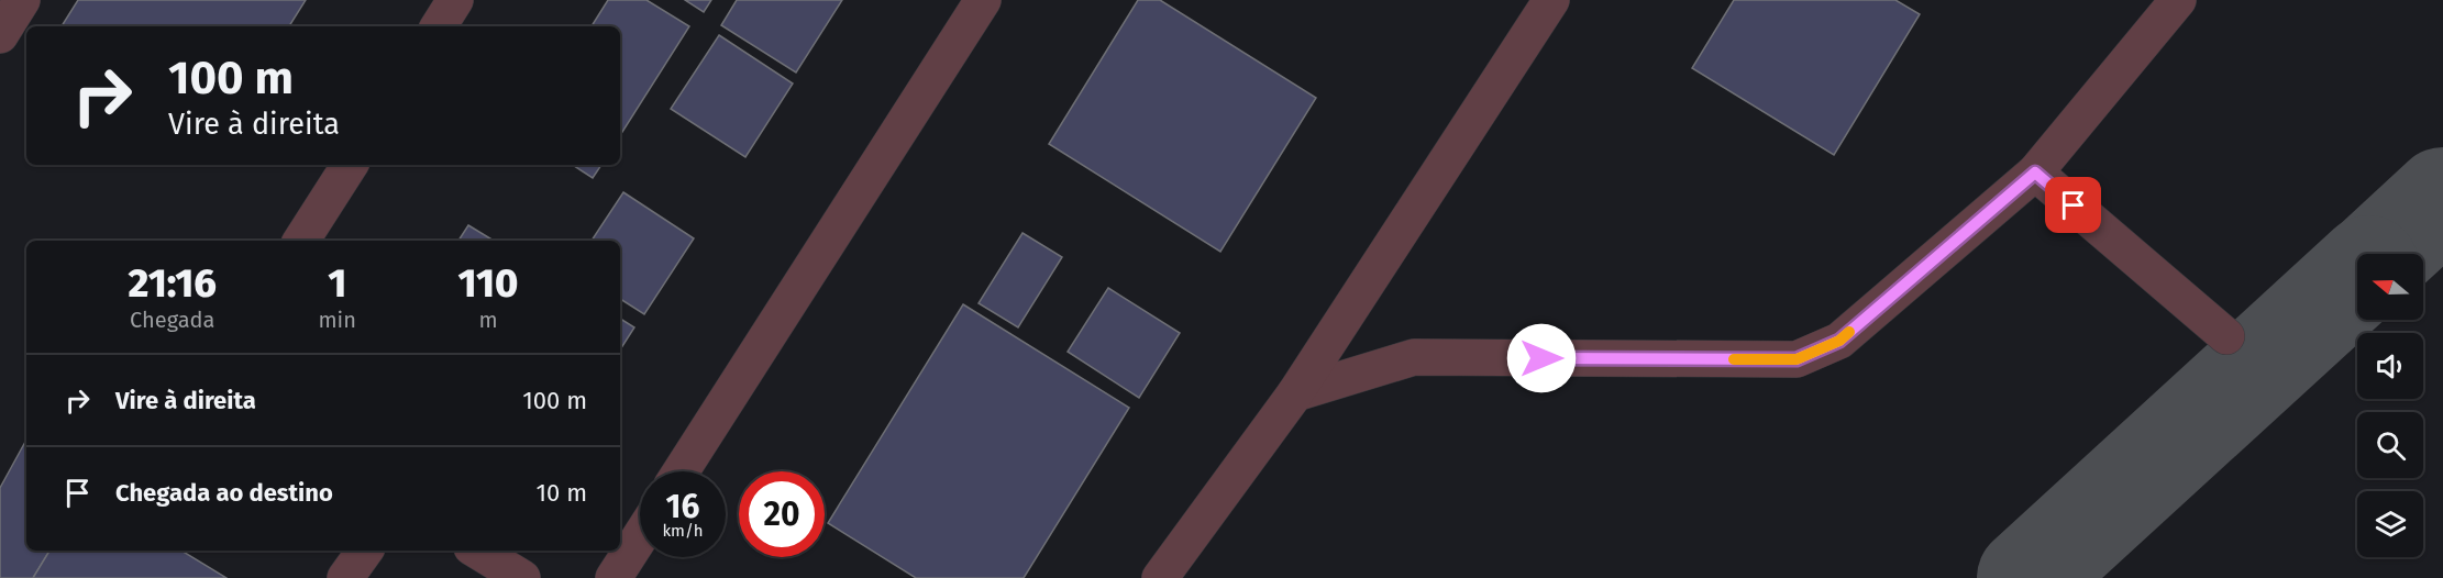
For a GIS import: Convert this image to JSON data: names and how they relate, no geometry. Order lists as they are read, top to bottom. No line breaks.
{"north":"left","page":{"turn":["100 m","Vire à direita"],"eta":["21:16","Chegada","1","min","110","m"],"list":[{"name":"Vire à direita","value":"100 m"},{"name":"Chegada ao destino","value":"10 m"}],"speed":"16 km/h","limit":"20"}}
